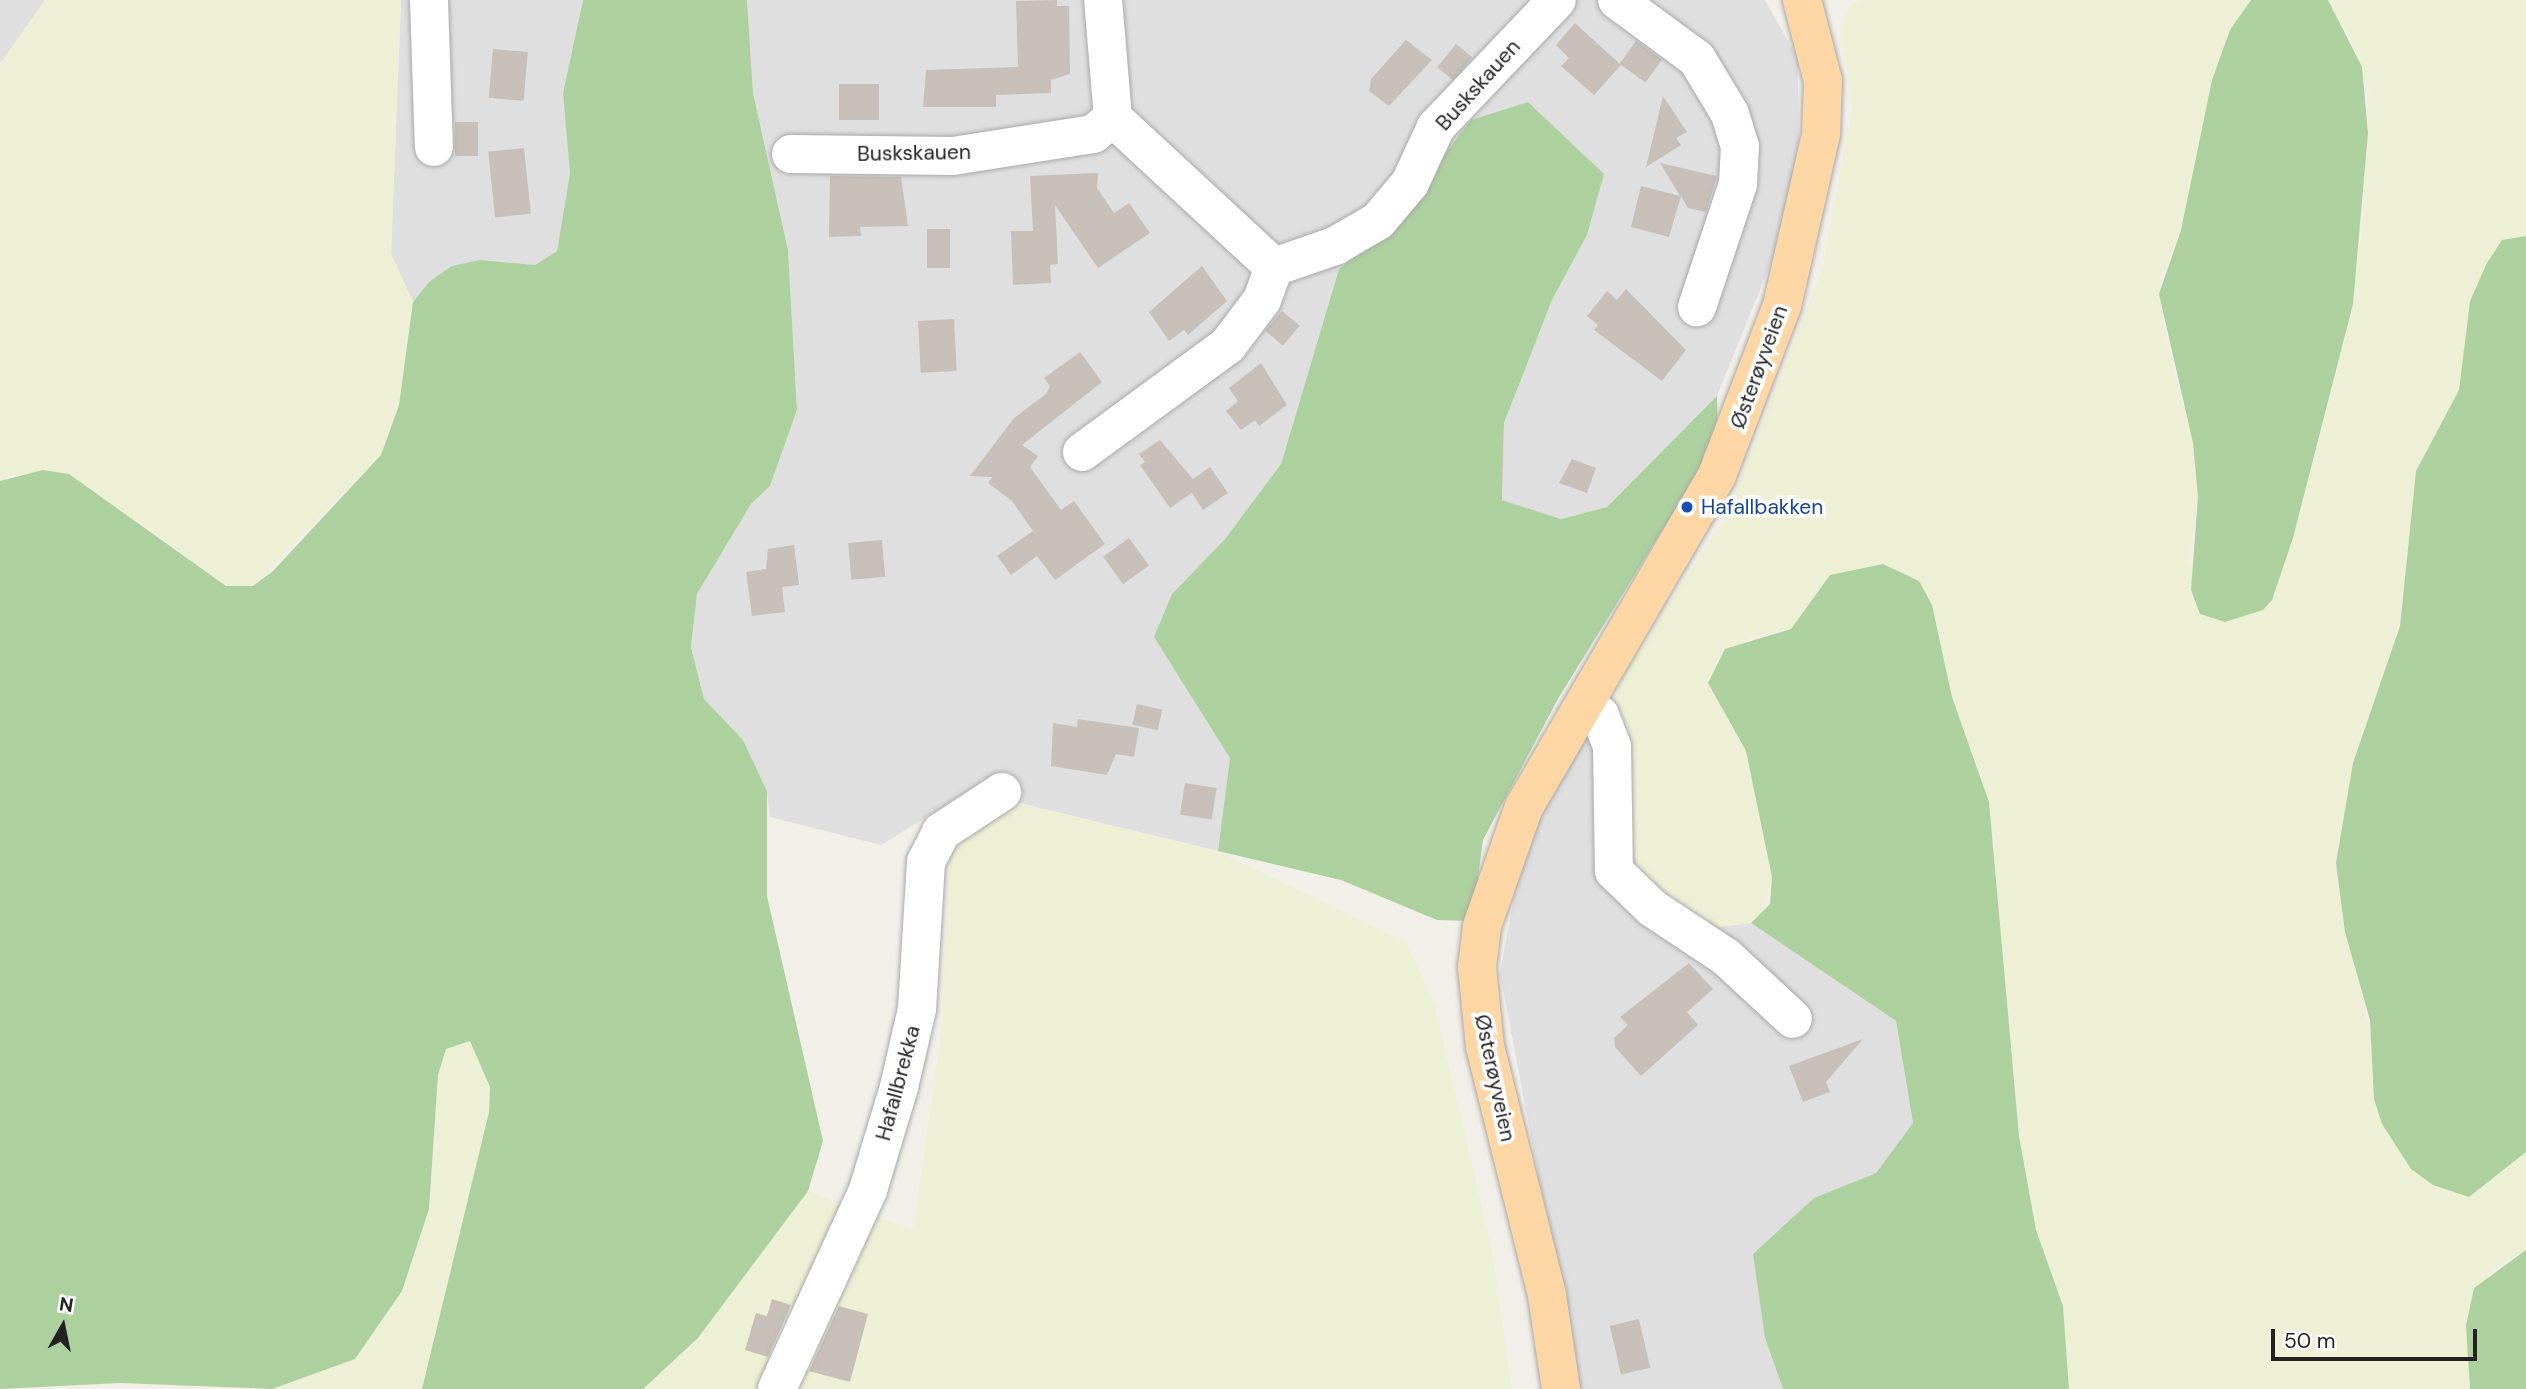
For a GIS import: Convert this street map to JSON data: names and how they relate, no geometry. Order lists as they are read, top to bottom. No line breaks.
{"streets":{"main road":["Østerøyveien"],"street":["Buskskauen","Hafallbrekka"]},"places":["Hafallbakken"],"scale_bar":"50 m","north":"top"}
